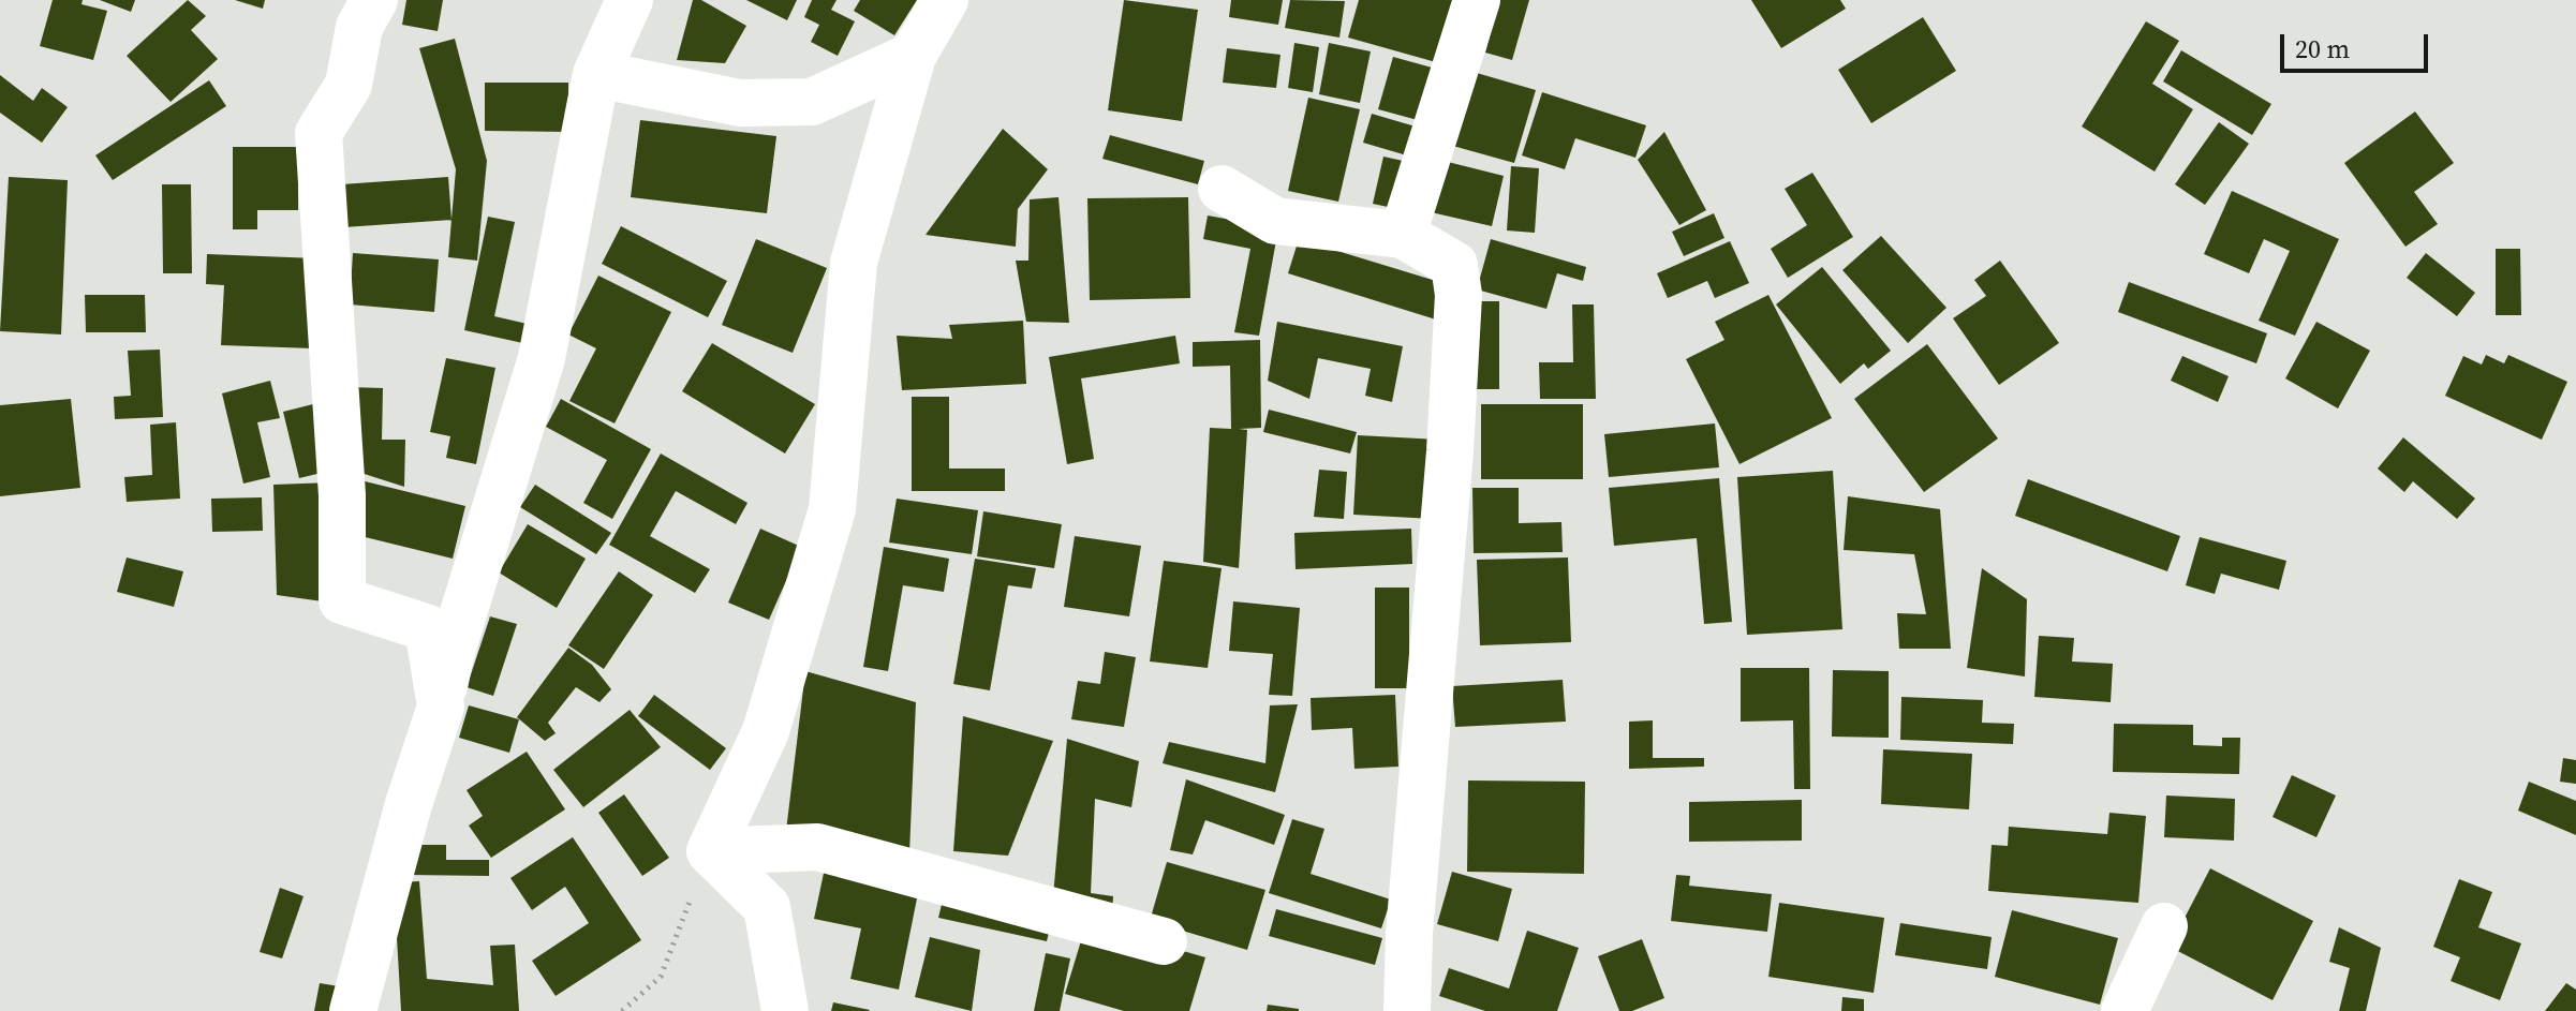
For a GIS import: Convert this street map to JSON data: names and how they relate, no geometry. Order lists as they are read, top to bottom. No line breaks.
{"scale_bar":"20 m"}
